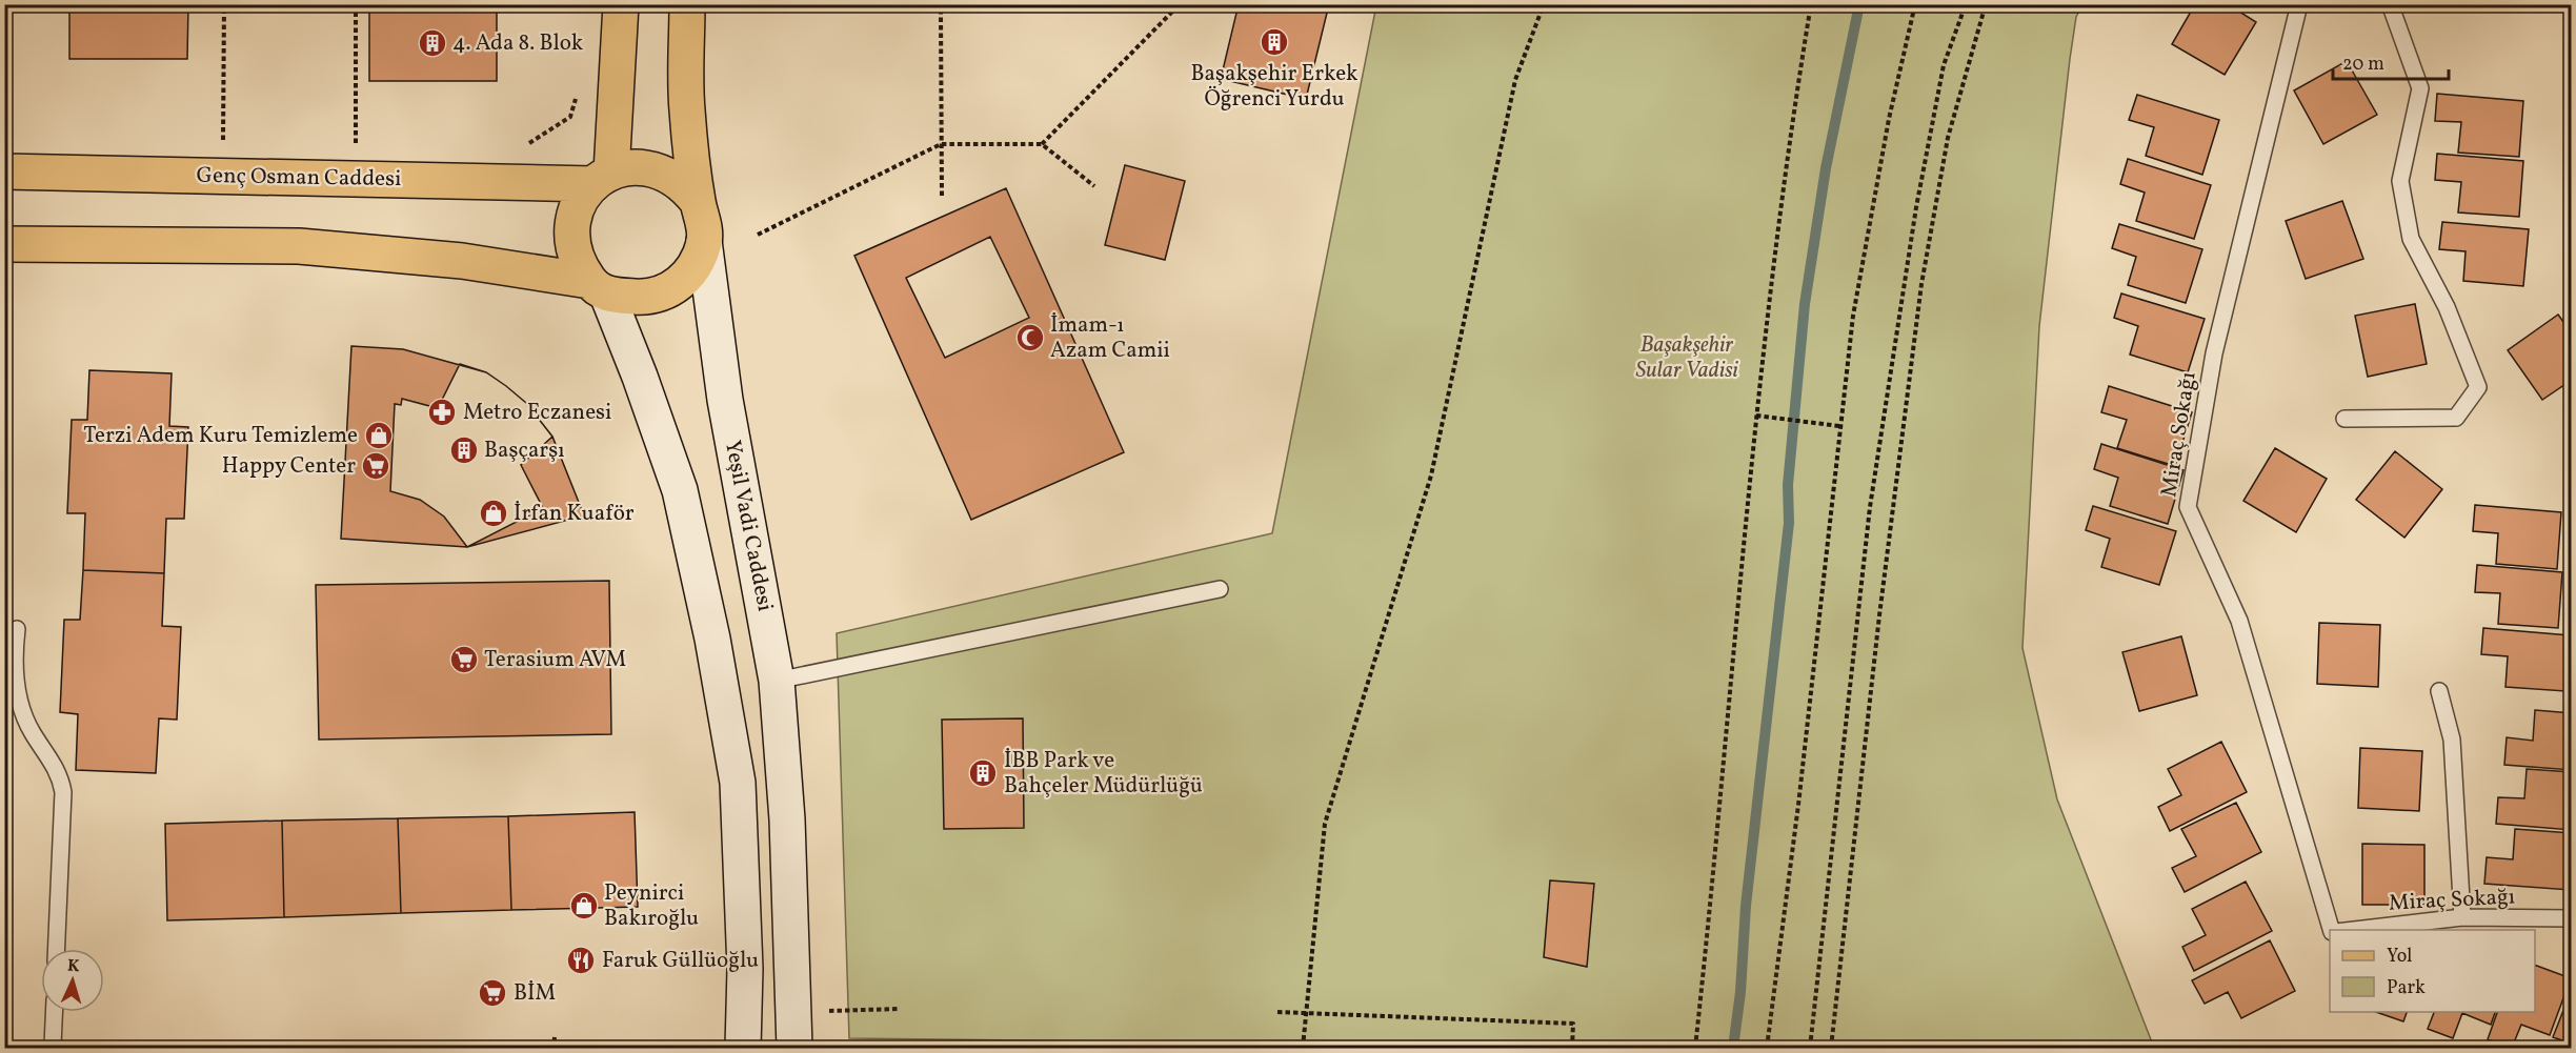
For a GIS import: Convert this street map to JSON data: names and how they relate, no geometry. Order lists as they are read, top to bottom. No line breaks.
{"streets":{"main road":["Genç Osman Caddesi","Yeşil Vadi Caddesi"],"lane":["Miraç Sokağı"]},"crossings":[["Genç Osman Caddesi","Yeşil Vadi Caddesi"]],"parks":["Başakşehir Sular Vadisi"],"places":{"building":["Başakşehir Erkek Öğrenci Yurdu","4. Ada 8. Blok","Başçarşı","İBB Park ve Bahçeler Müdürlüğü"],"mosque":["İmam-ı Azam Camii"],"pharmacy":["Metro Eczanesi"],"shop":["Terzi Adem Kuru Temizleme","İrfan Kuaför","Peynirci Bakıroğlu"],"supermarket":["Happy Center","Terasium AVM","BİM"],"restaurant":["Faruk Güllüoğlu"]},"legend":["Yol","Park"],"scale_bar":"20 m","north":"top"}
